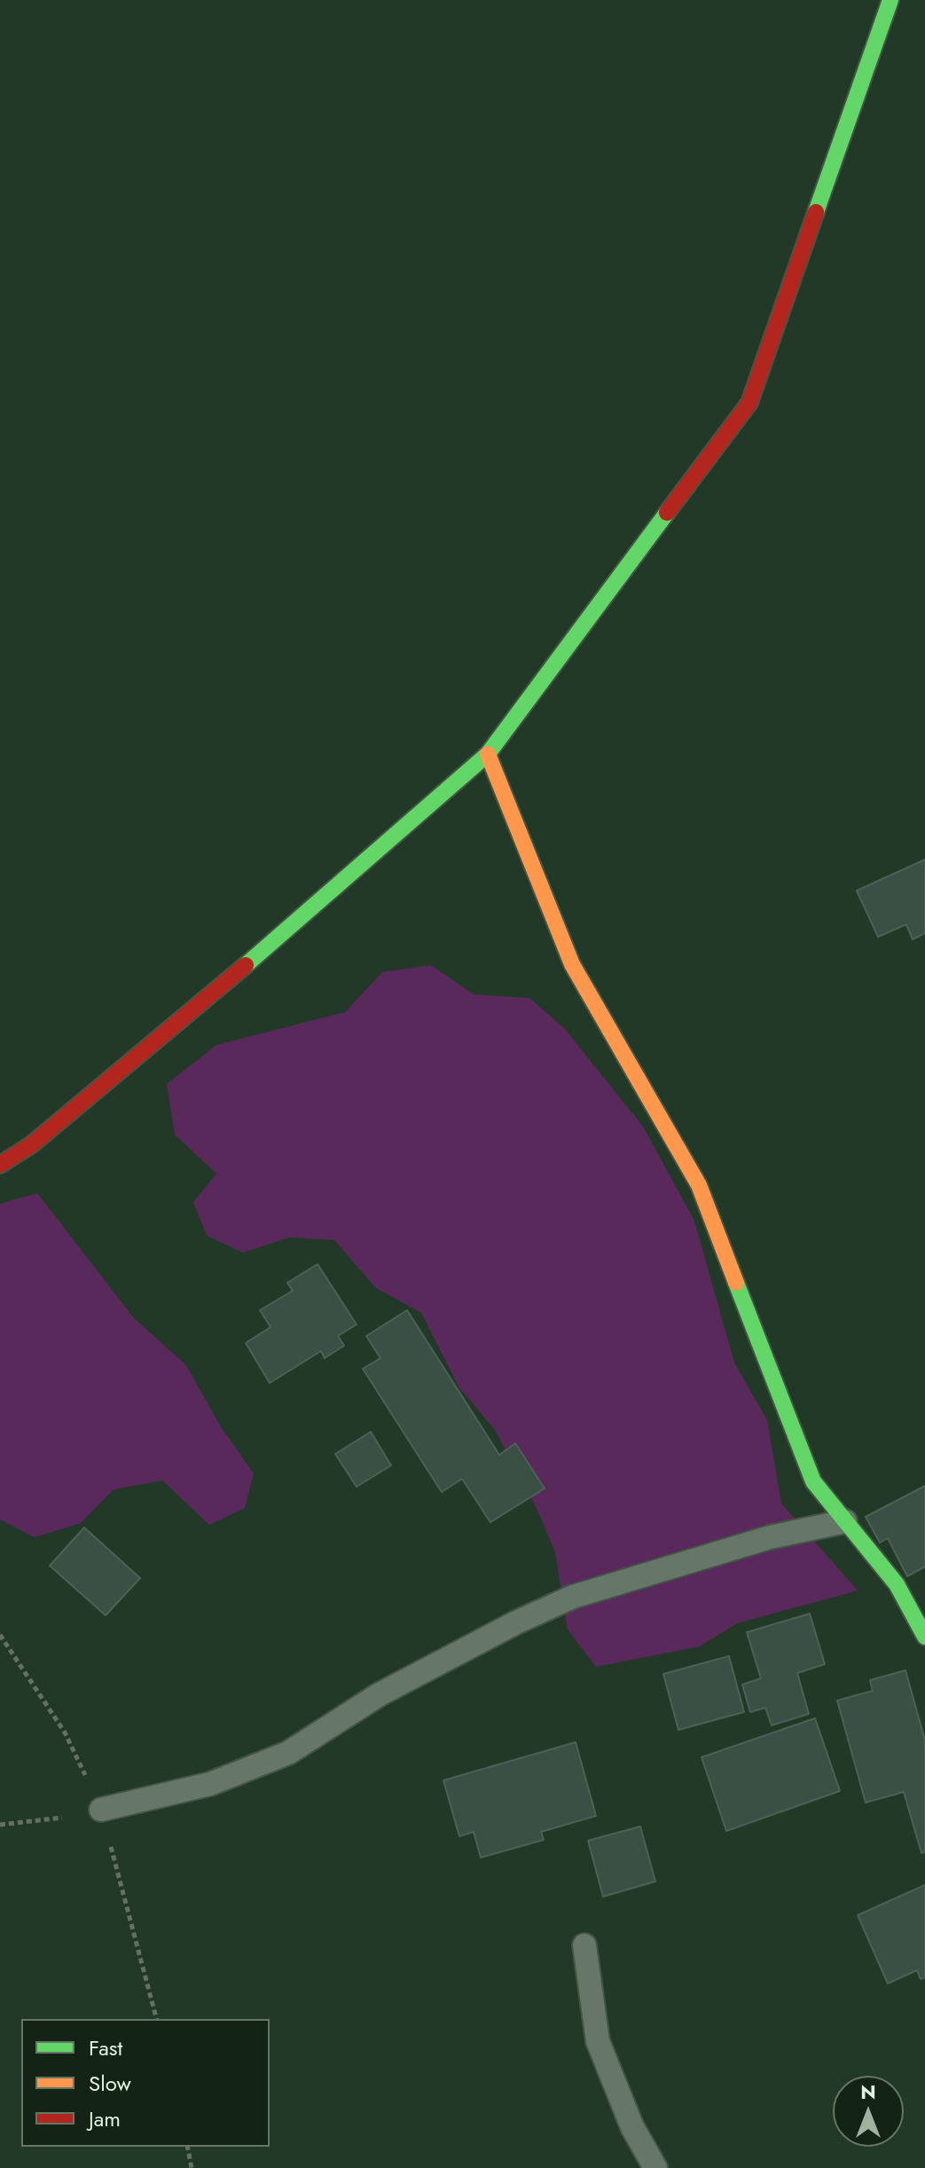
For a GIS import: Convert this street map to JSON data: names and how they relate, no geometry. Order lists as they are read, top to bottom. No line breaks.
{"legend":["Fast","Slow","Jam"],"north":"top"}
